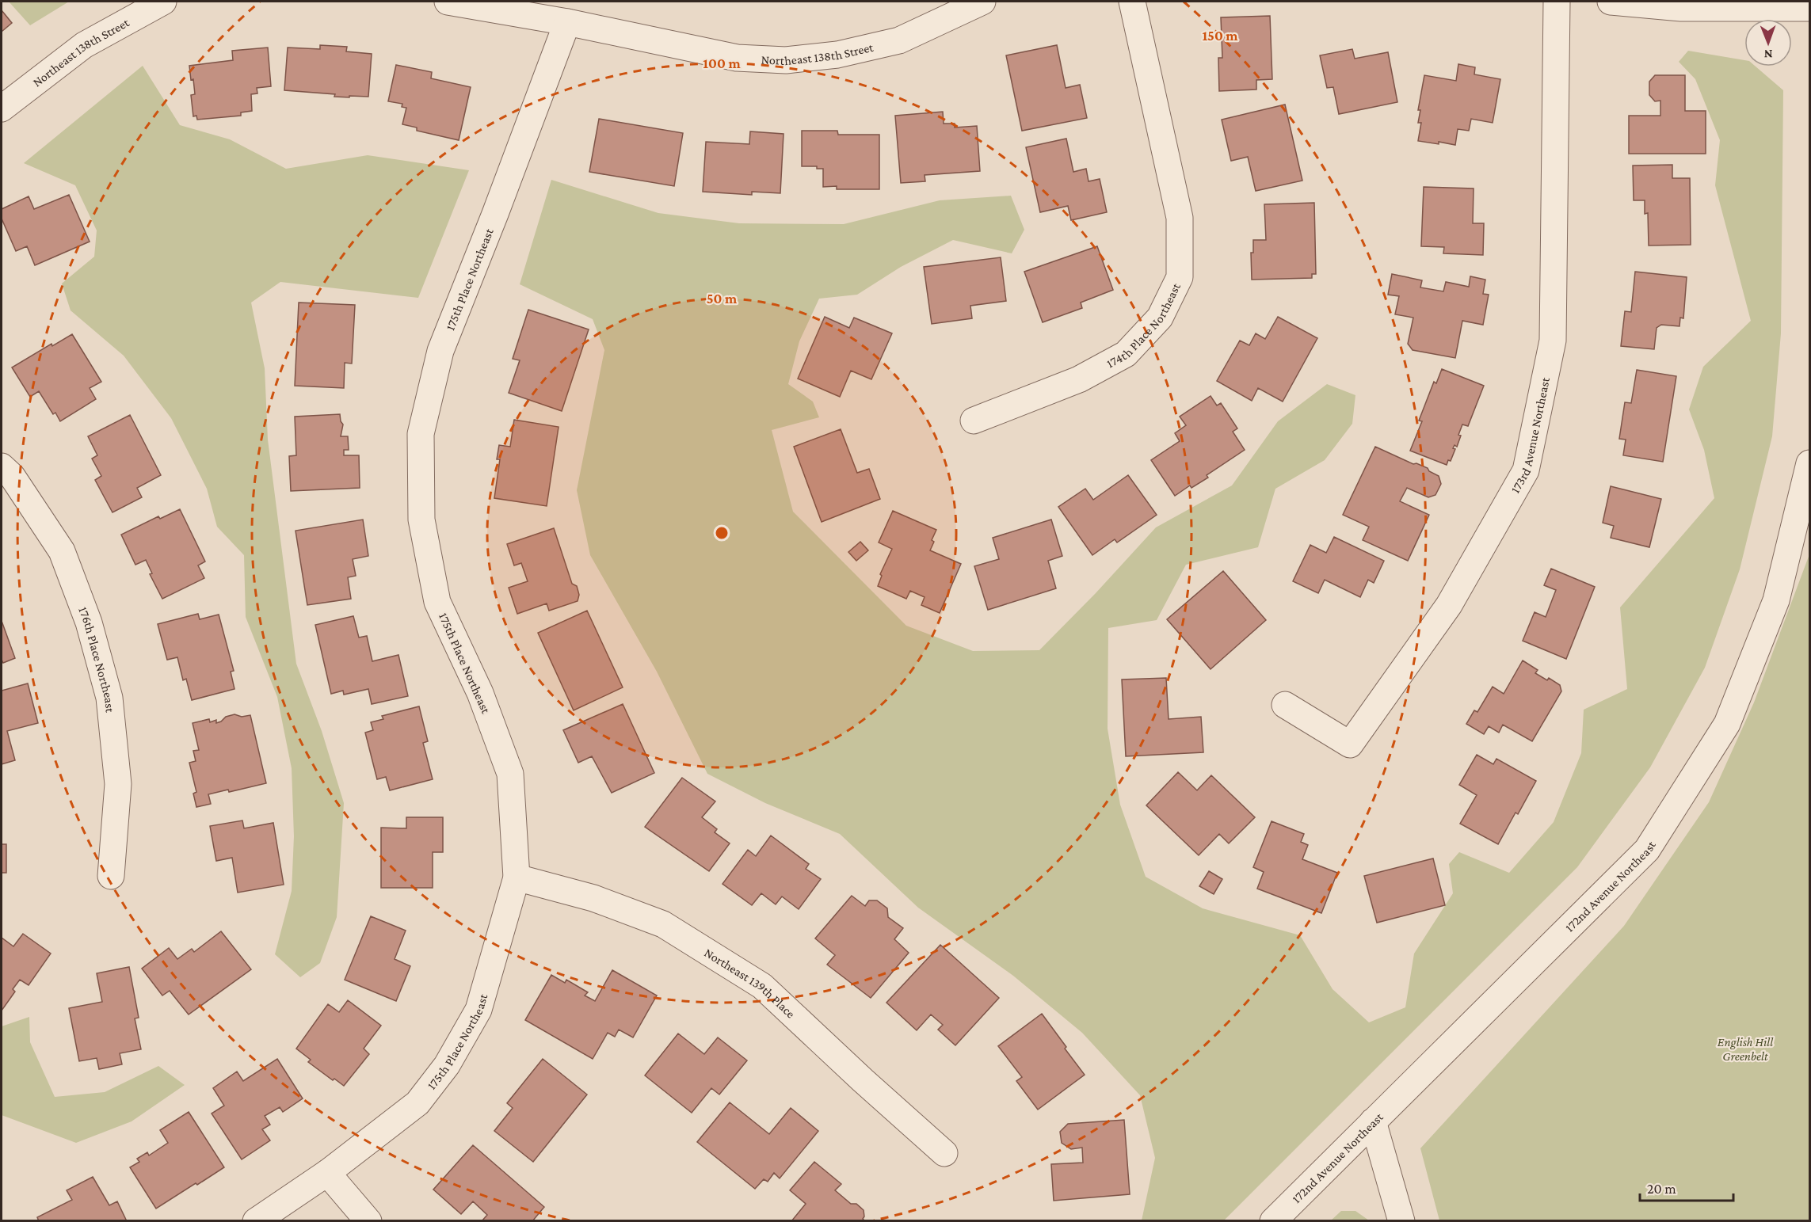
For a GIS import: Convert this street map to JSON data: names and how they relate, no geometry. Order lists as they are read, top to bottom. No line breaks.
{"streets":{"street":["Northeast 138th Street","175th Place Northeast","174th Place Northeast","173rd Avenue Northeast","176th Place Northeast","172nd Avenue Northeast","Northeast 139th Place"]},"crossings":[["Northeast 138th Street","175th Place Northeast"],["175th Place Northeast","Northeast 139th Place"]],"parks":["English Hill Greenbelt"],"scale_bar":"20 m","north":"bottom","rings":["150 m","100 m","50 m"]}
